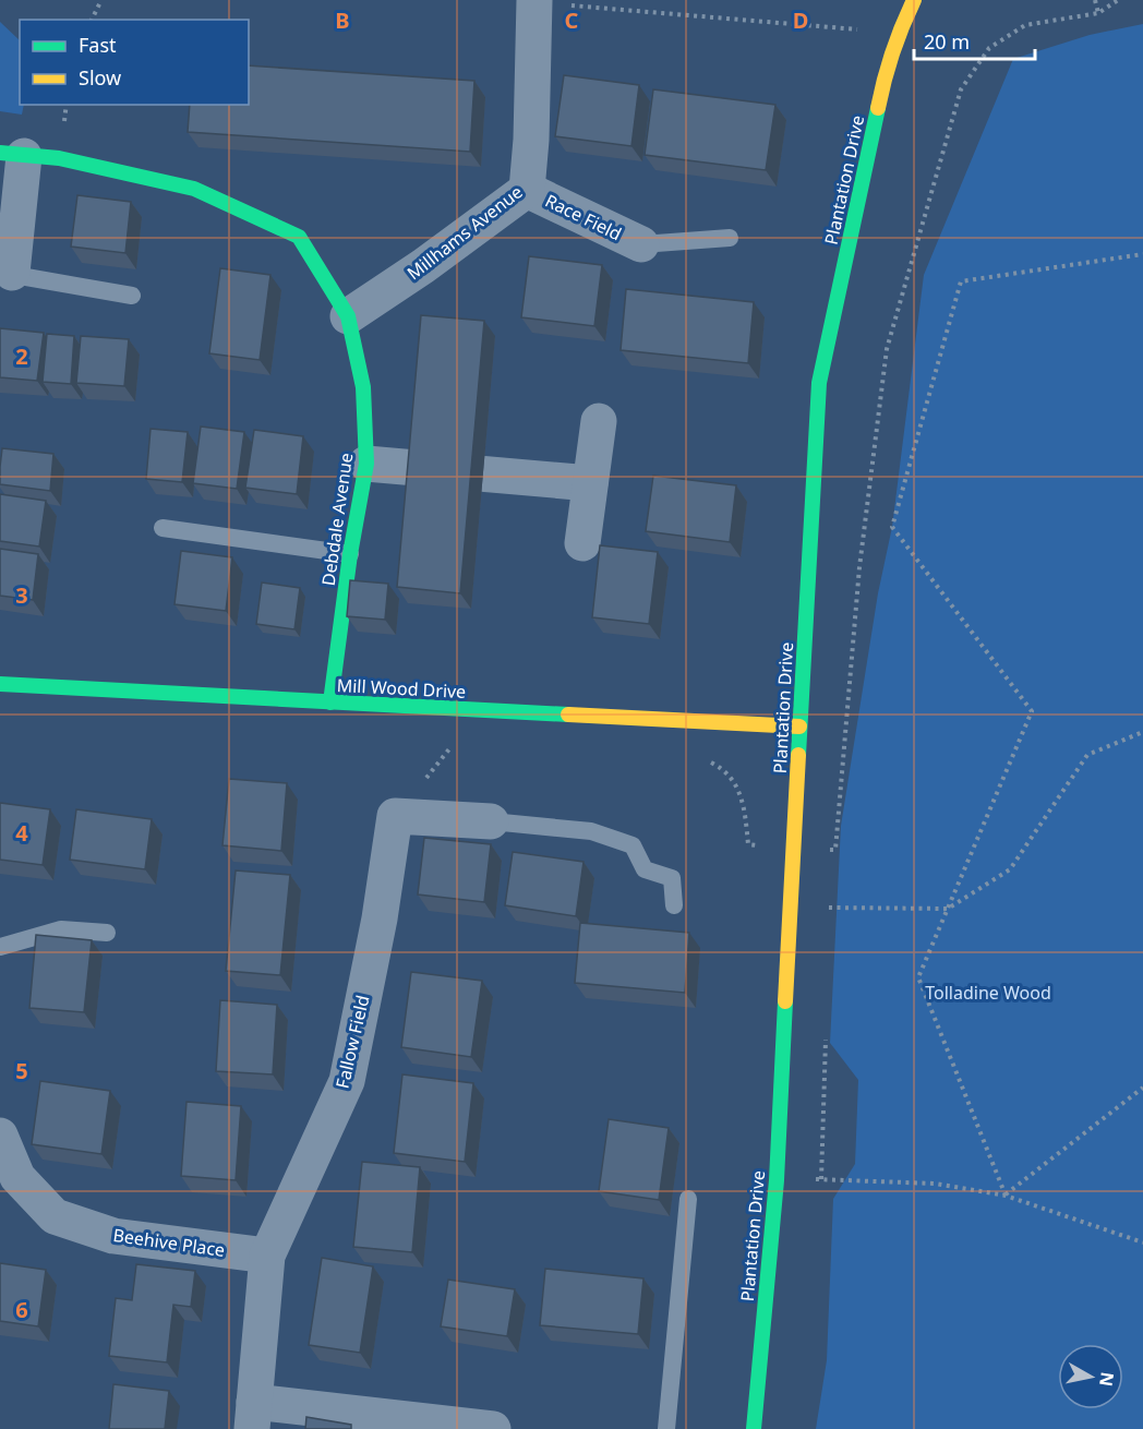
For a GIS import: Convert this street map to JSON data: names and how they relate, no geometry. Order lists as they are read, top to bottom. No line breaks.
{"streets":{"street":["Plantation Drive","Race Field","Millhams Avenue","Debdale Avenue","Mill Wood Drive","Fallow Field","Beehive Place"]},"crossings":[["Plantation Drive","Mill Wood Drive"],["Race Field","Millhams Avenue"],["Millhams Avenue","Debdale Avenue"],["Debdale Avenue","Mill Wood Drive"],["Fallow Field","Beehive Place"]],"parks":["Tolladine Wood"],"legend":["Fast","Slow"],"scale_bar":"20 m","north":"right","grid":{"columns":["B","C","D"],"rows":["2","3","4","5","6"]}}
